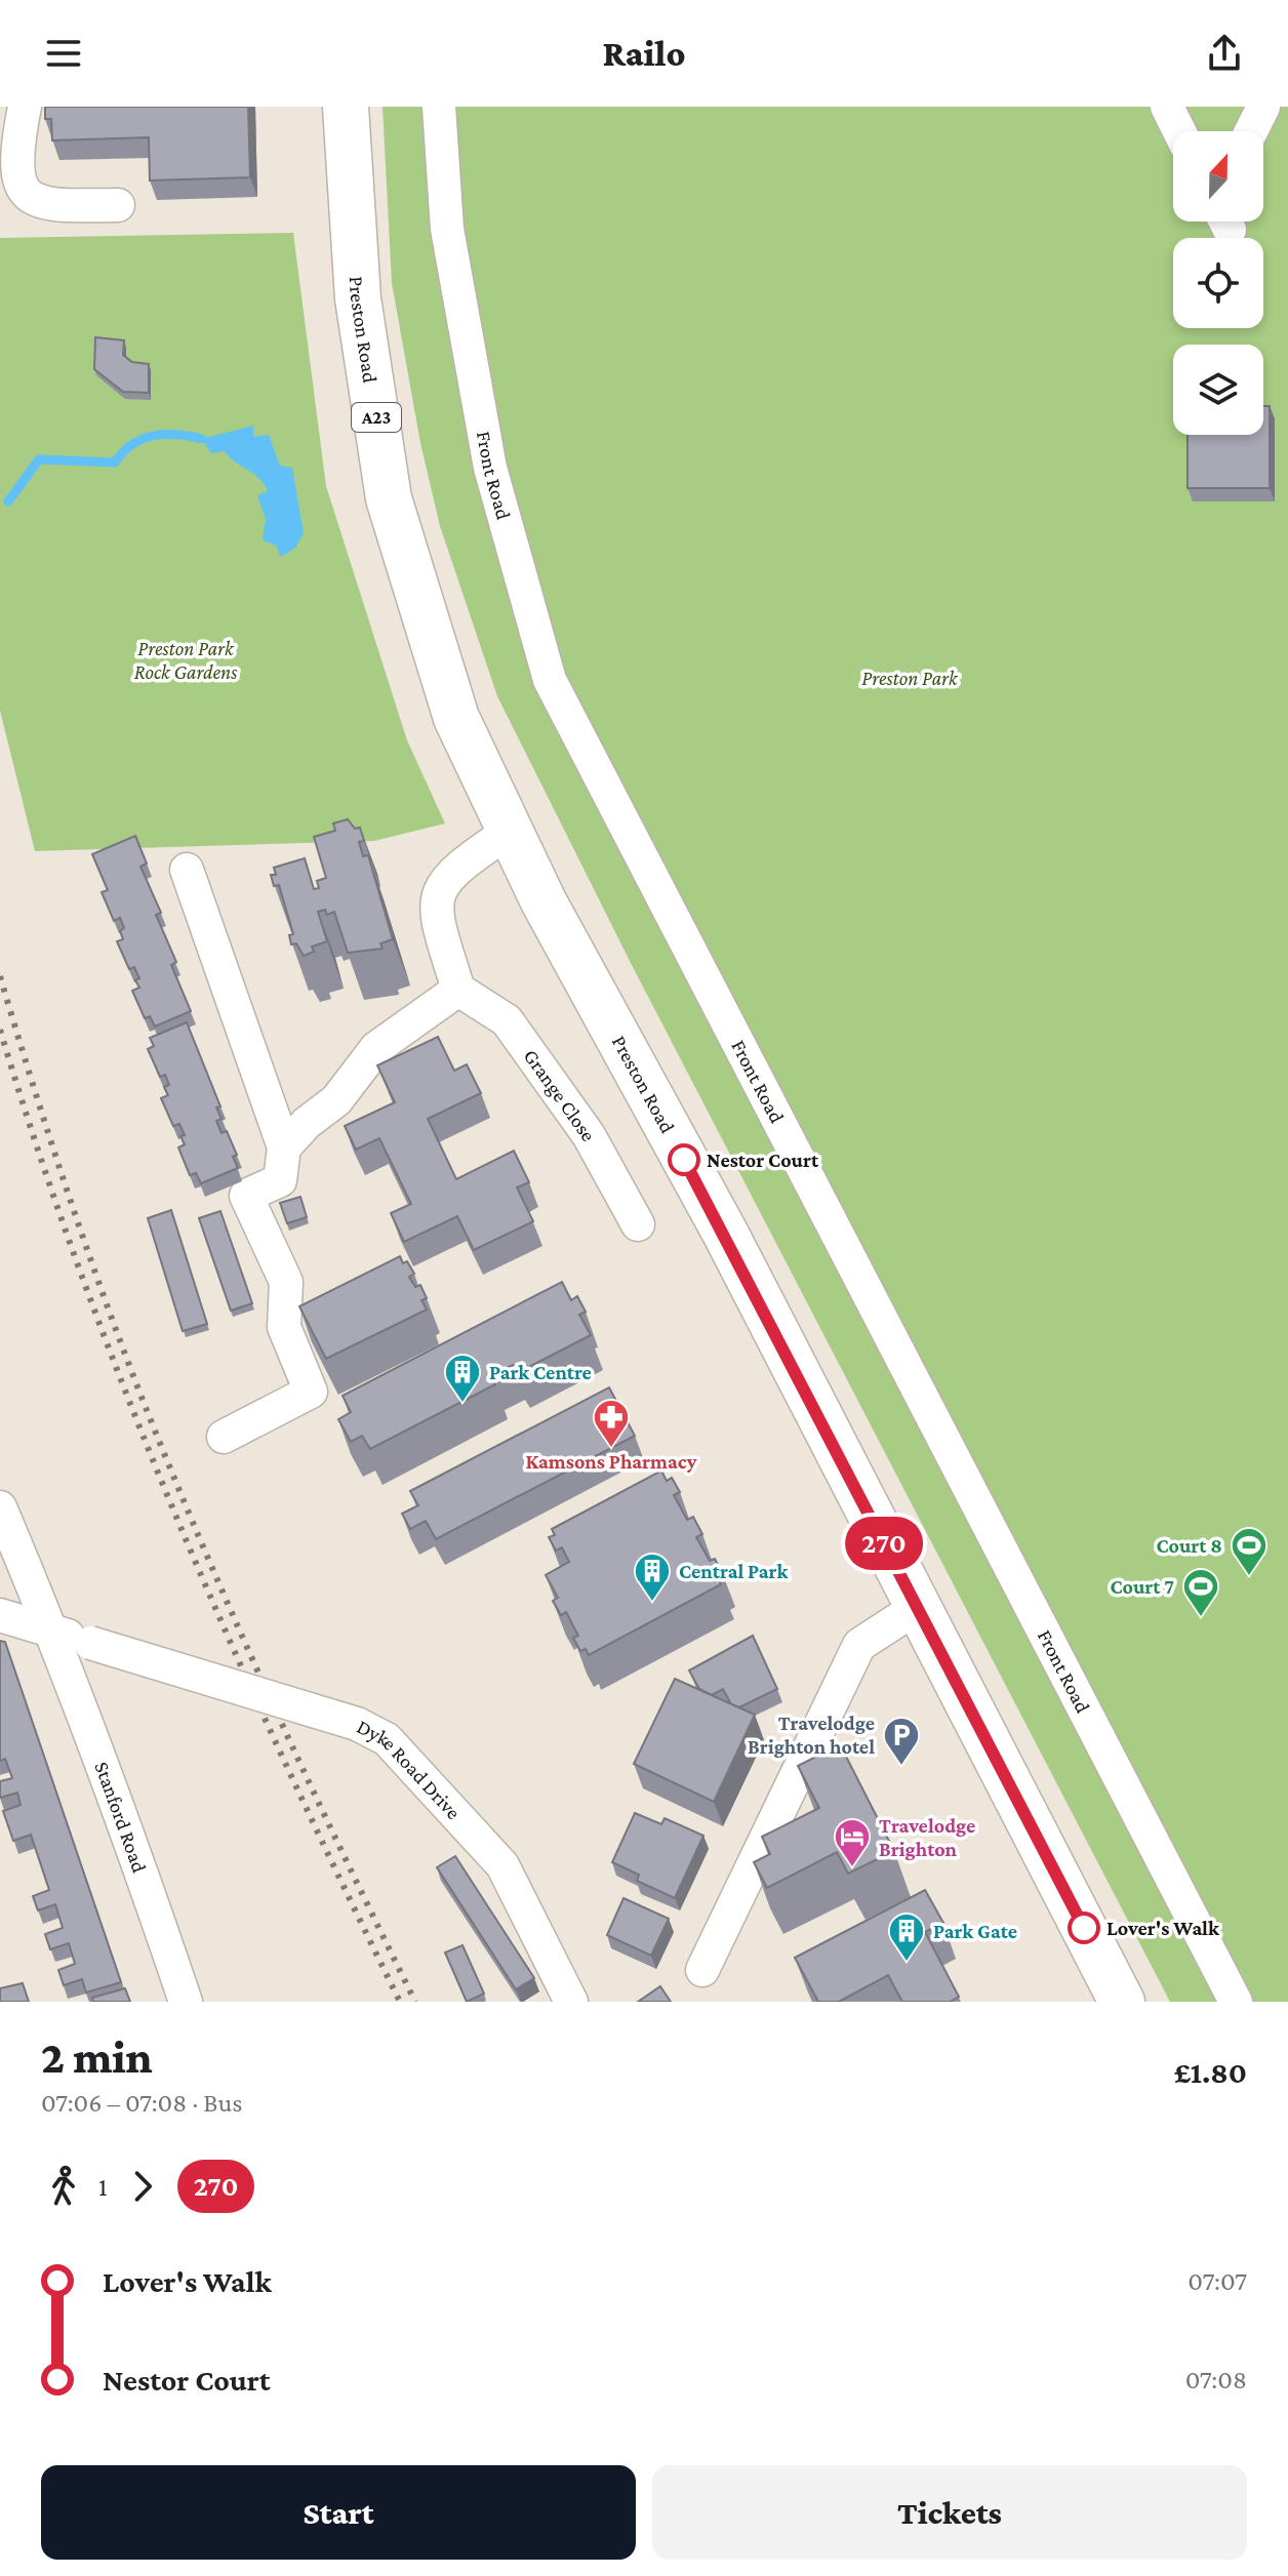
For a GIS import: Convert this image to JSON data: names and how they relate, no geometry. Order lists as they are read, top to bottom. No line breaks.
{"streets":{"highway":["Preston Road","A23"],"street":["Front Road","Grange Close","Dyke Road Drive","Stanford Road"]},"crossings":[["Dyke Road Drive","Stanford Road"]],"parks":["Preston Park Rock Gardens","Preston Park"],"places":{"other":["Nestor Court","Lover's Walk"],"building":["Park Centre","Central Park","Park Gate"],"pharmacy":["Kamsons Pharmacy"],"sports":["Court 8","Court 7"],"parking":["Travelodge Brighton hotel"],"hotel":["Travelodge Brighton"]},"lines":["bus line 270"],"north":"top","page":{"header":"Railo","on_map":"270","heading":["2 min","07:06 – 07:08 · Bus","£1.80"],"legs":["1","270"],"list":[{"name":"Lover's Walk","value":"07:07"},{"name":"Nestor Court","value":"07:08"}],"buttons":["Start","Tickets"]}}
